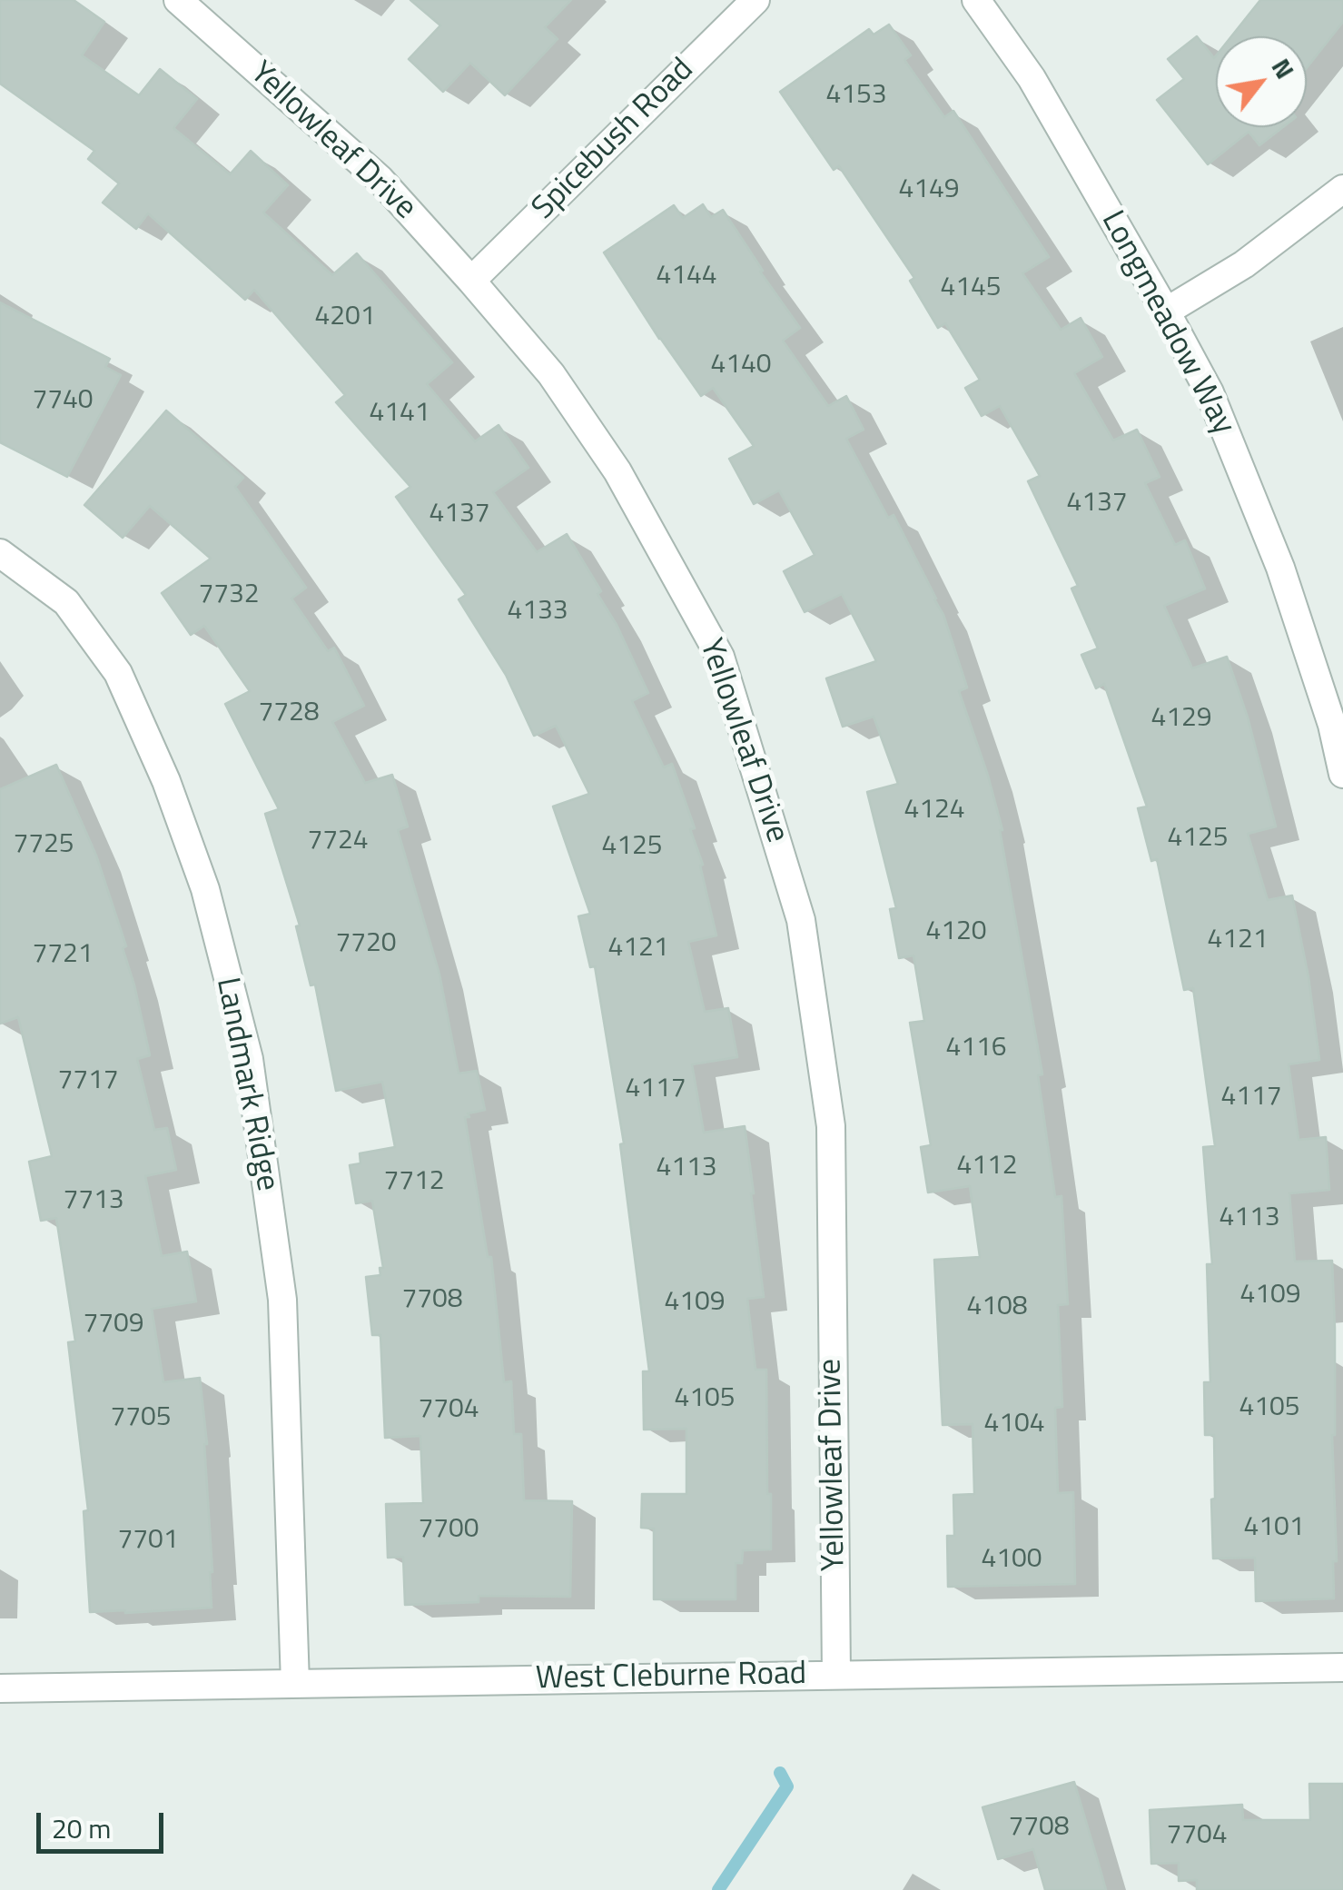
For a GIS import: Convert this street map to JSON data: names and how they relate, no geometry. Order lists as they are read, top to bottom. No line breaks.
{"streets":{"street":["Spicebush Road","Yellowleaf Drive","Longmeadow Way","Landmark Ridge","West Cleburne Road"]},"crossings":[["Spicebush Road","Yellowleaf Drive"],["Yellowleaf Drive","West Cleburne Road"],["Landmark Ridge","West Cleburne Road"]],"house_numbers":["4153","4149","4144","4145","4201","4140","7740","4141","4137","4137","7732","4133","7728","4129","4124","4125","7724","7725","4125","4120","4121","7720","4121","7721","4116","7717","4117","4117","4112","4113","7712","7713","4113","4109","7708","4109","4108","7709","4105","4105","7704","7705","4104","4101","7700","7701","4100","7708","7704"],"scale_bar":"20 m","north":"top right"}
